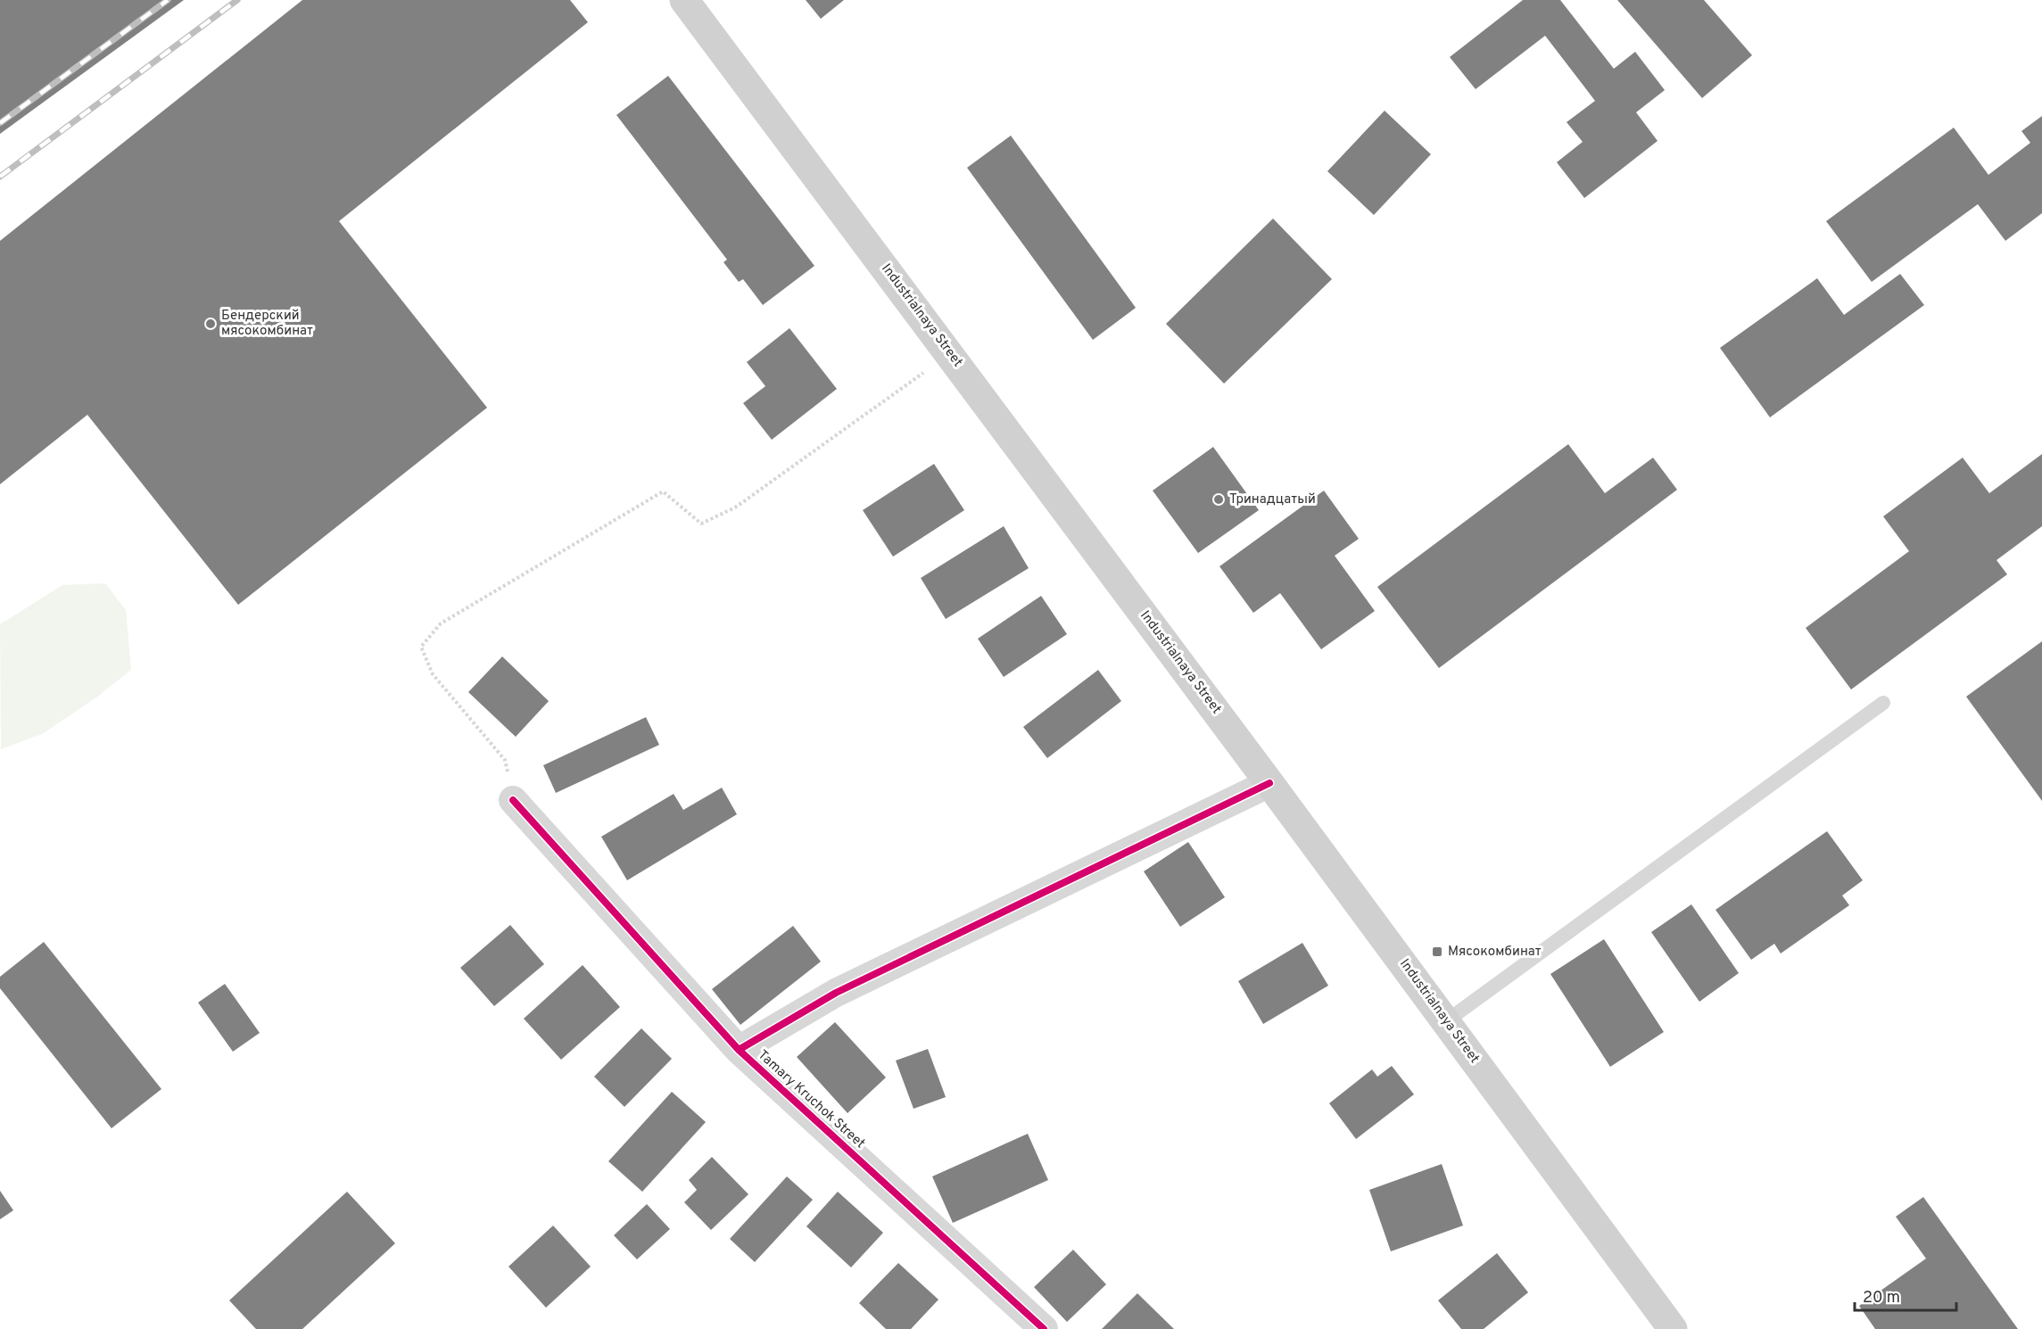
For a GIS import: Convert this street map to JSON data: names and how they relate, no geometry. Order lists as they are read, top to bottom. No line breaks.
{"streets":{"main road":["Industrialnaya Street"],"street":["Tamary Kruchok Street"]},"places":{"other":["Бендерский мясокомбинат","Тринадцатый"],"transit":["Мясокомбинат"]},"scale_bar":"20 m"}
